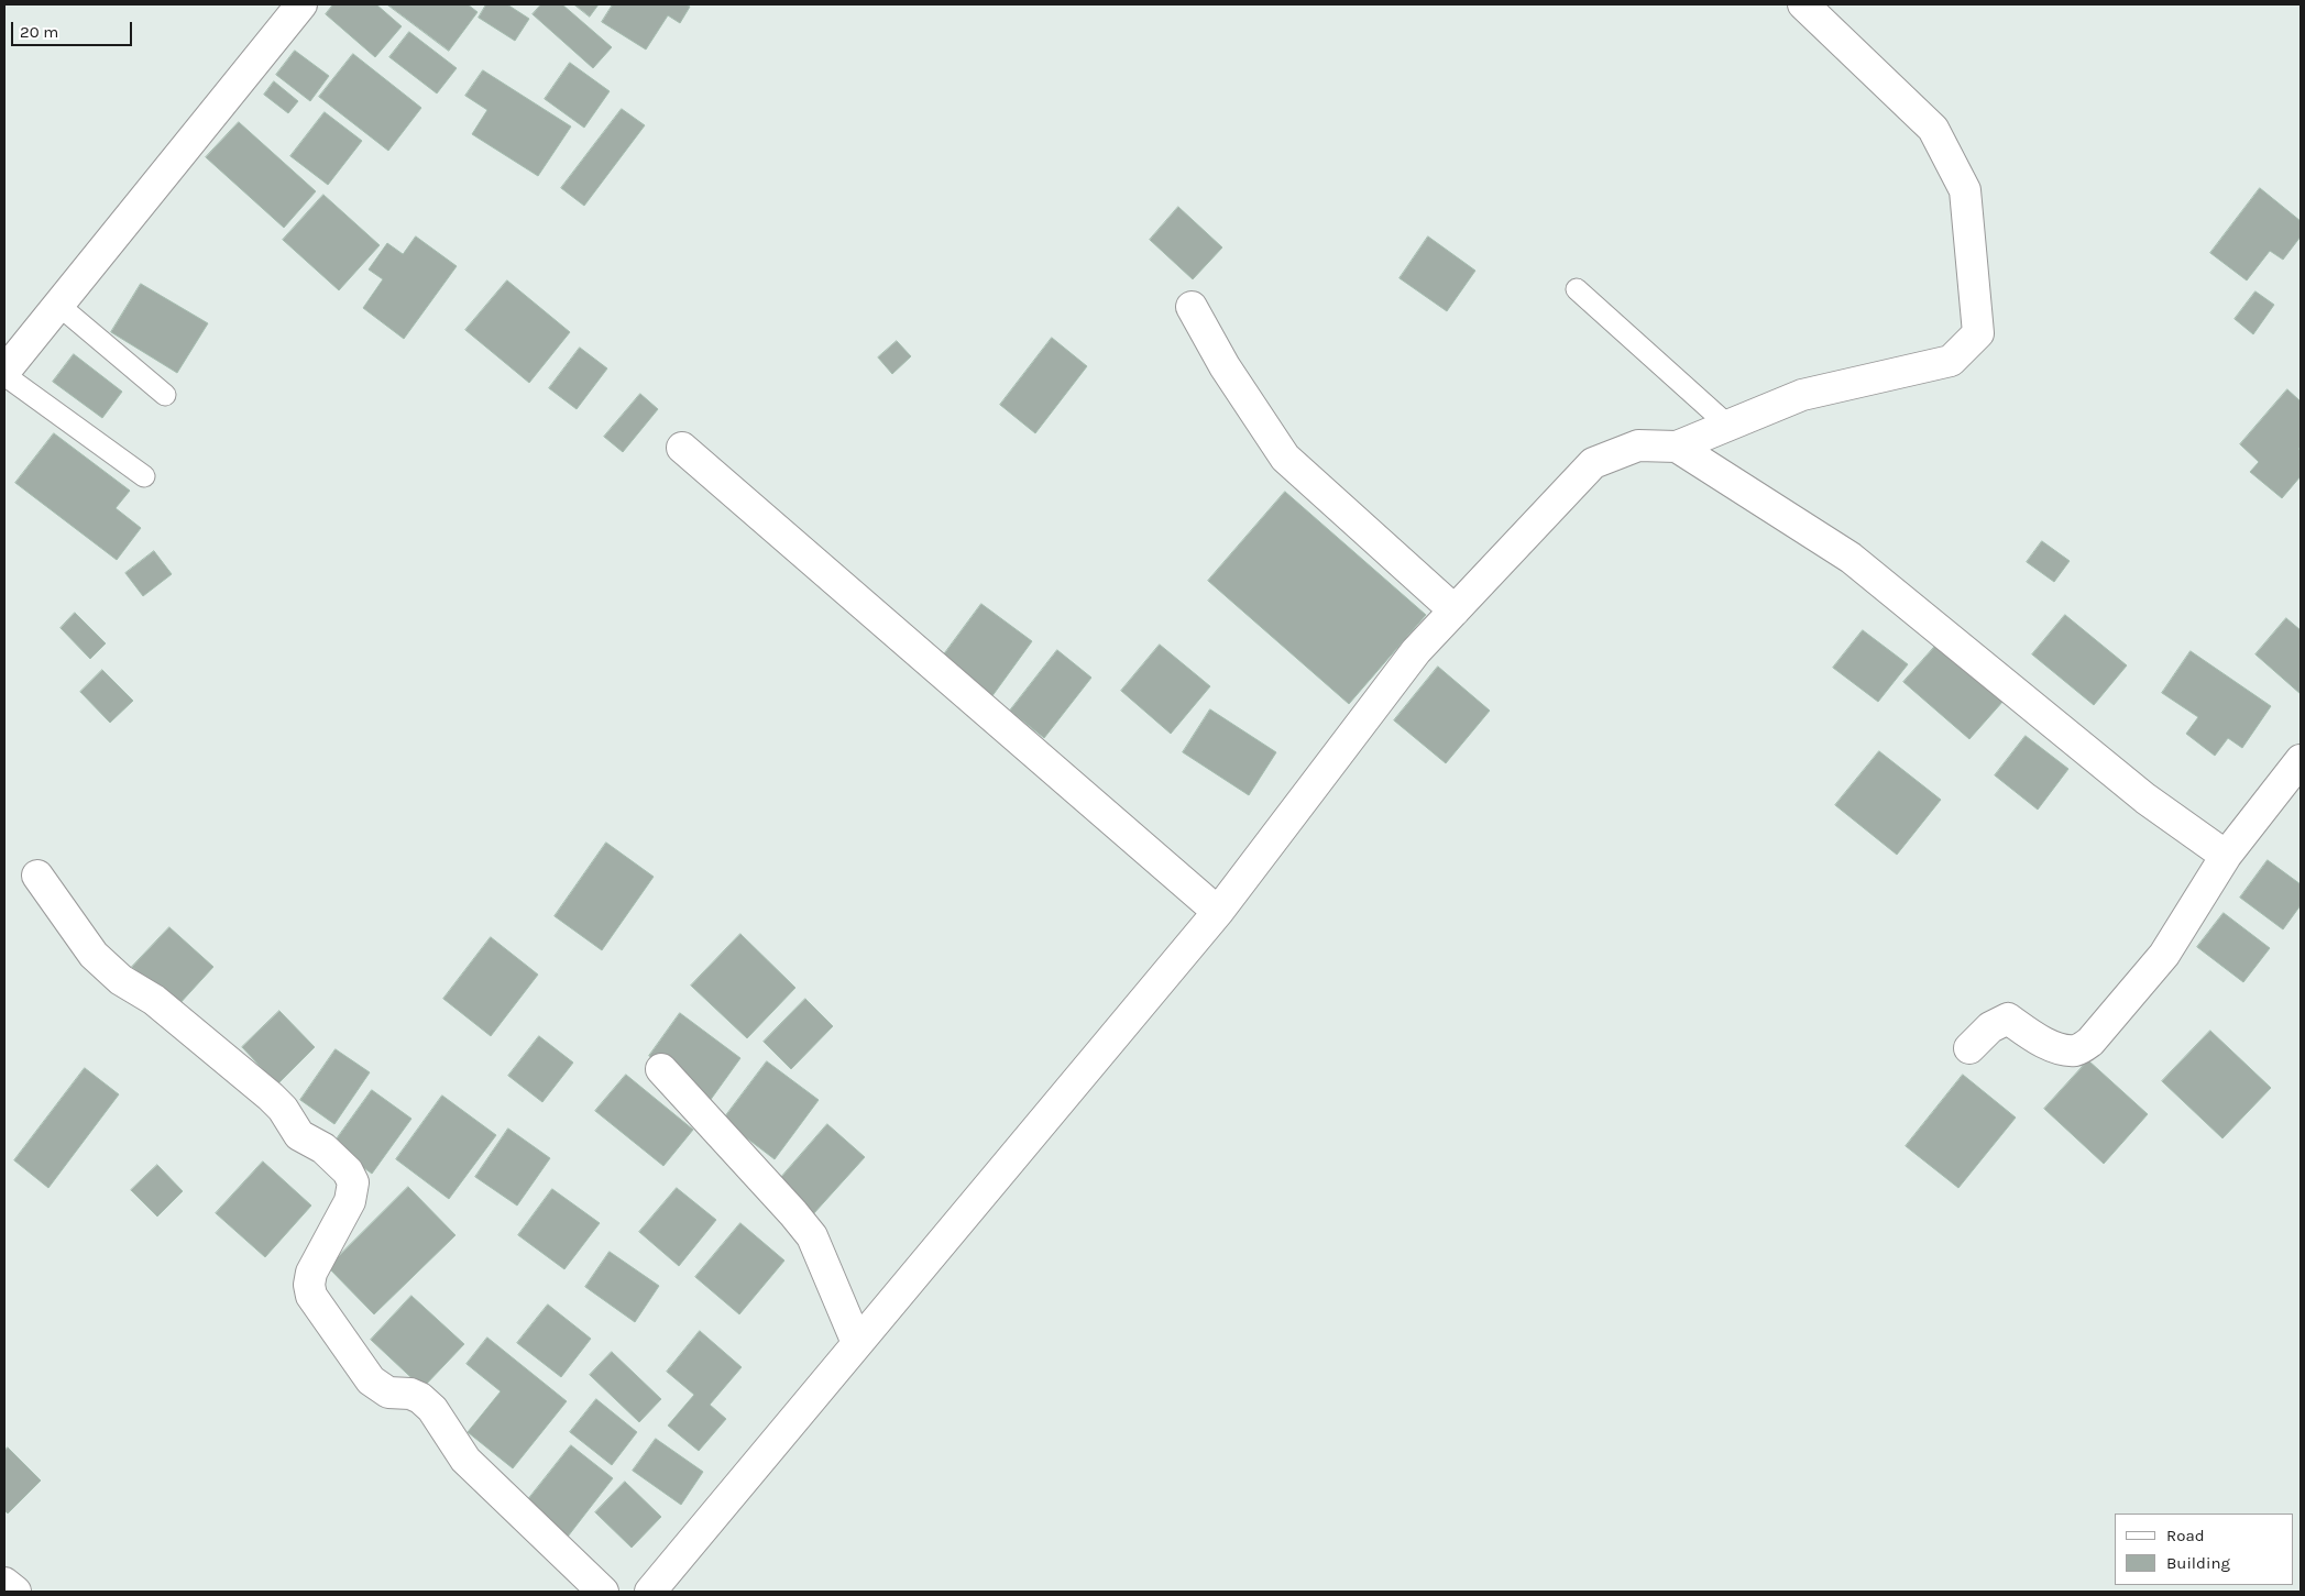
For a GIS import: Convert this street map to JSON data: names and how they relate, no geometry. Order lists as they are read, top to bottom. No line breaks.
{"legend":["Road","Building"],"scale_bar":"20 m"}
